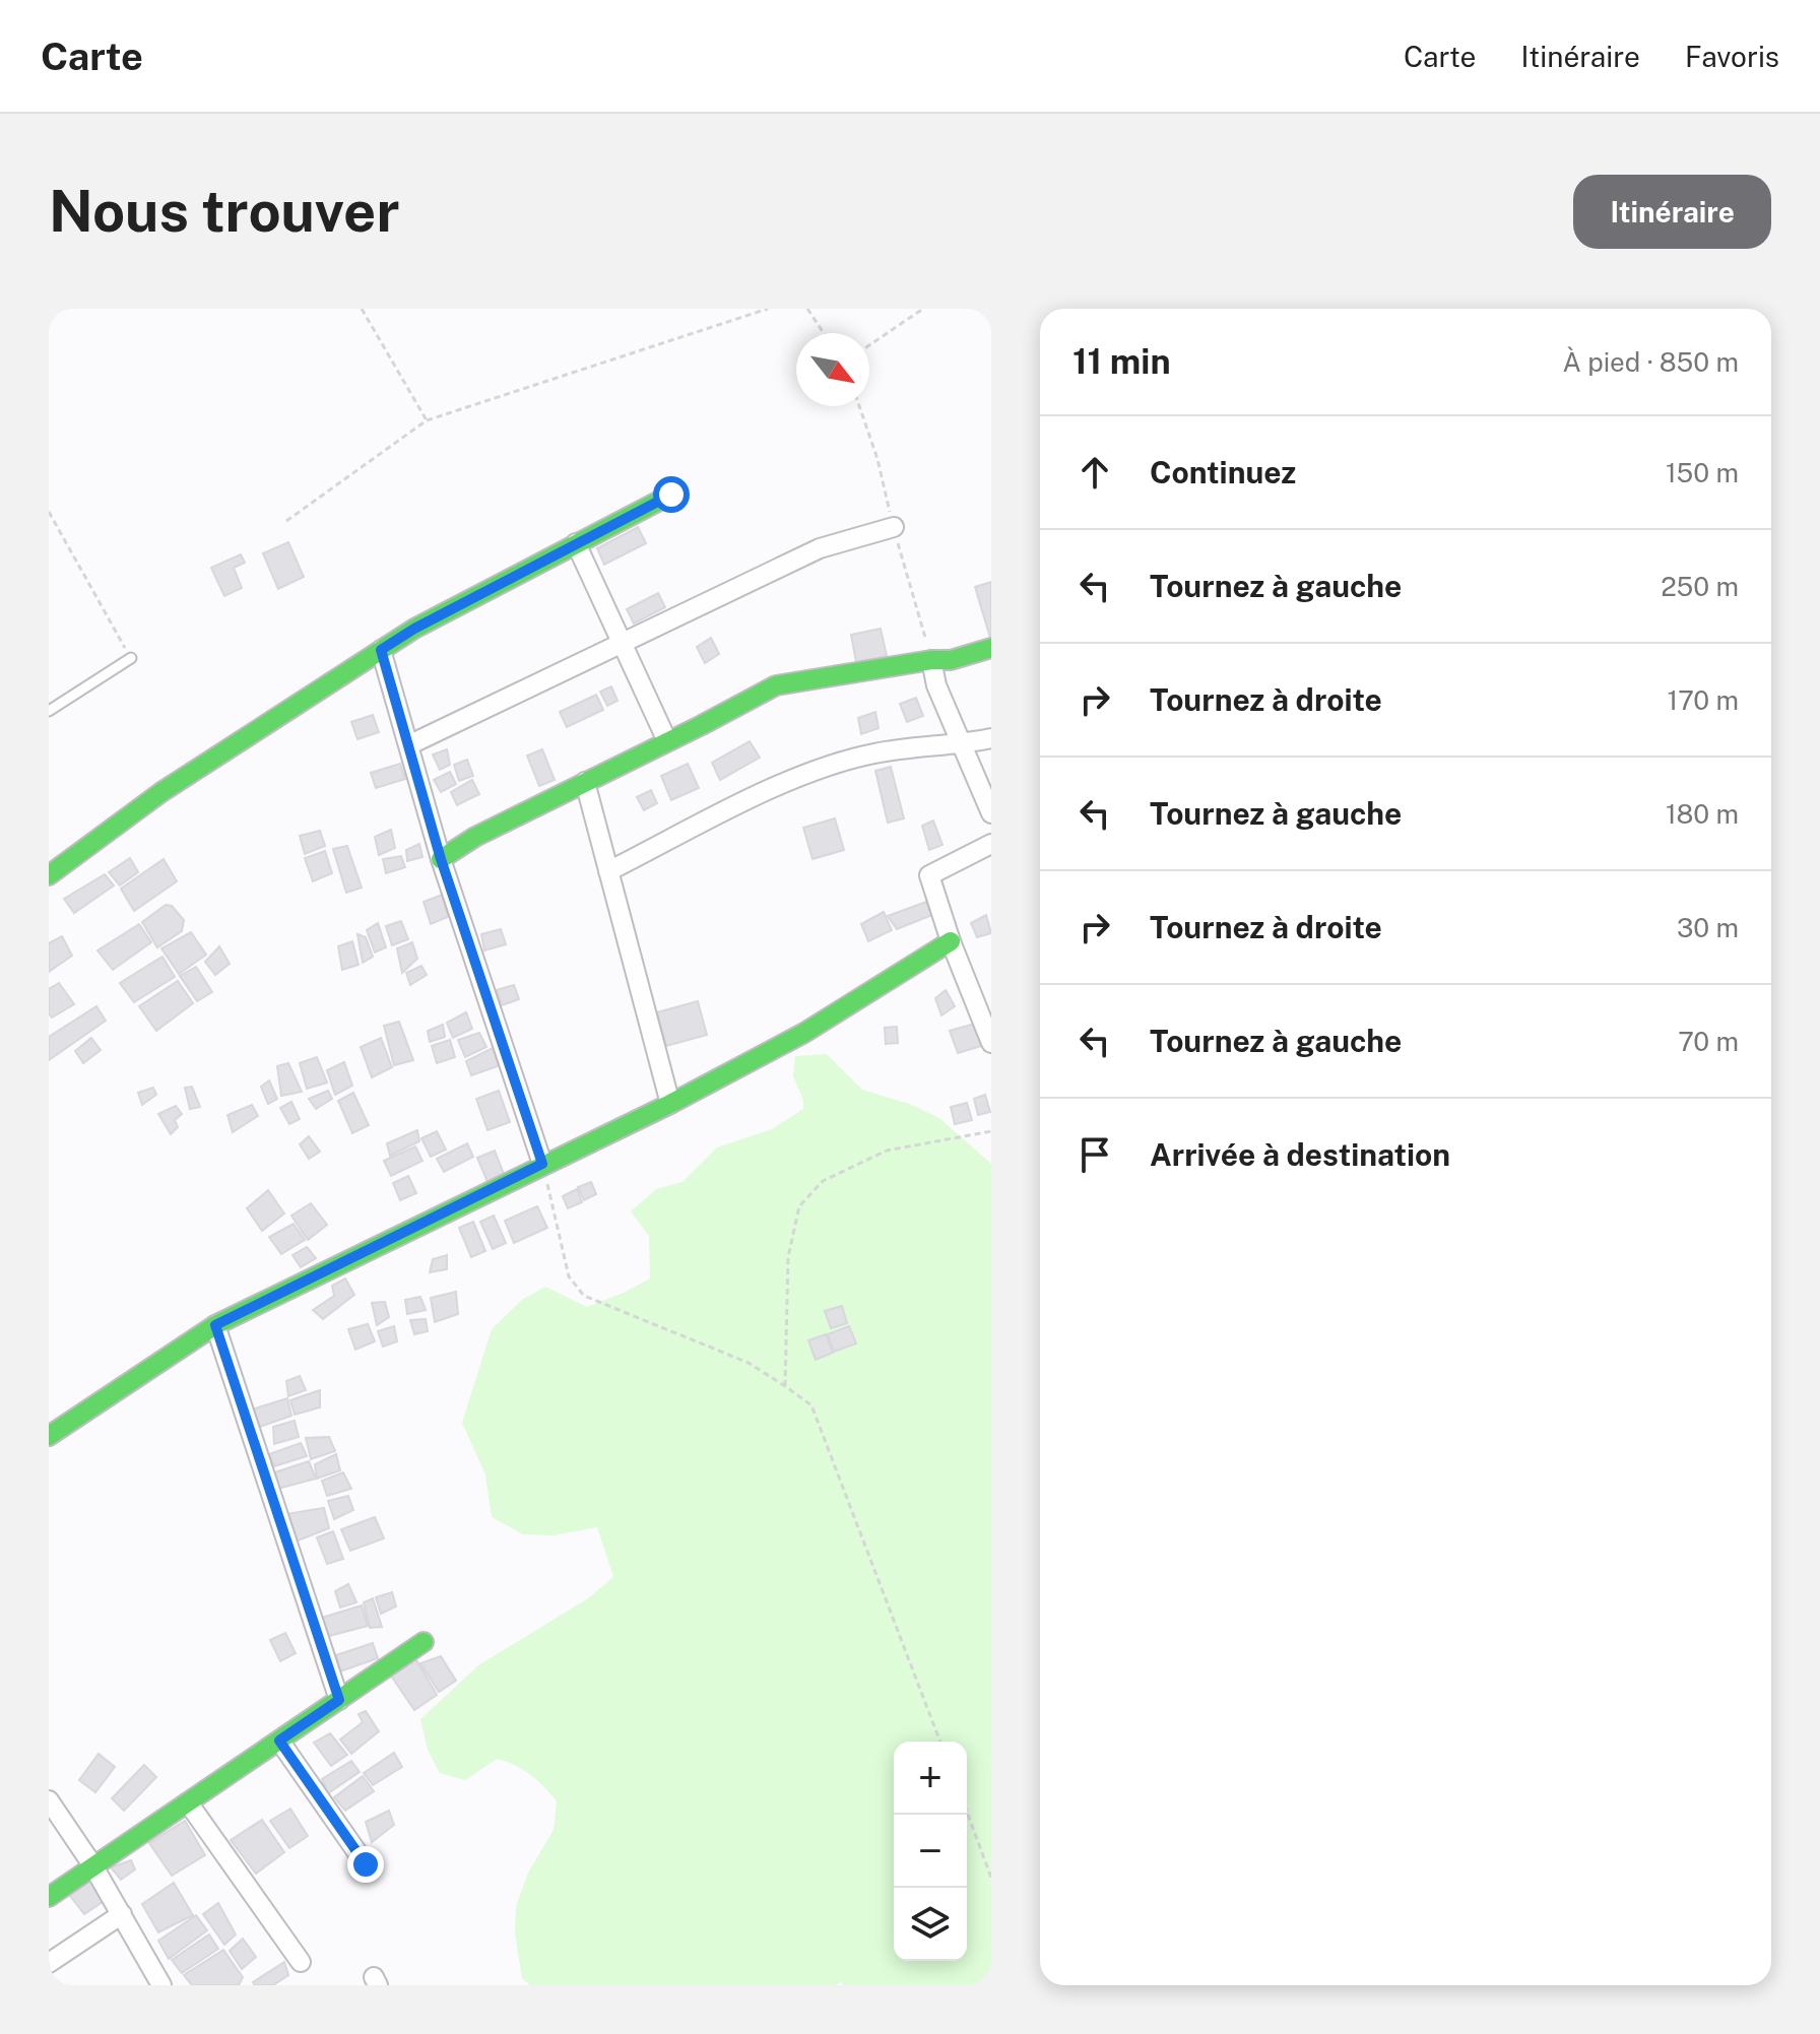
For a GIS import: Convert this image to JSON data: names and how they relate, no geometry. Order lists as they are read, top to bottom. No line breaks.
{"north":"bottom right","page":{"header":"Carte","nav":["Carte","Itinéraire","Favoris"],"buttons":"Itinéraire","title":"Nous trouver","heading":["11 min","À pied · 850 m"],"list":[["Continuez","150 m"],["Tournez à gauche","250 m"],["Tournez à droite","170 m"],["Tournez à gauche","180 m"],["Tournez à droite","30 m"],["Tournez à gauche","70 m"],"Arrivée à destination"],"map_buttons":["+","−"]}}
